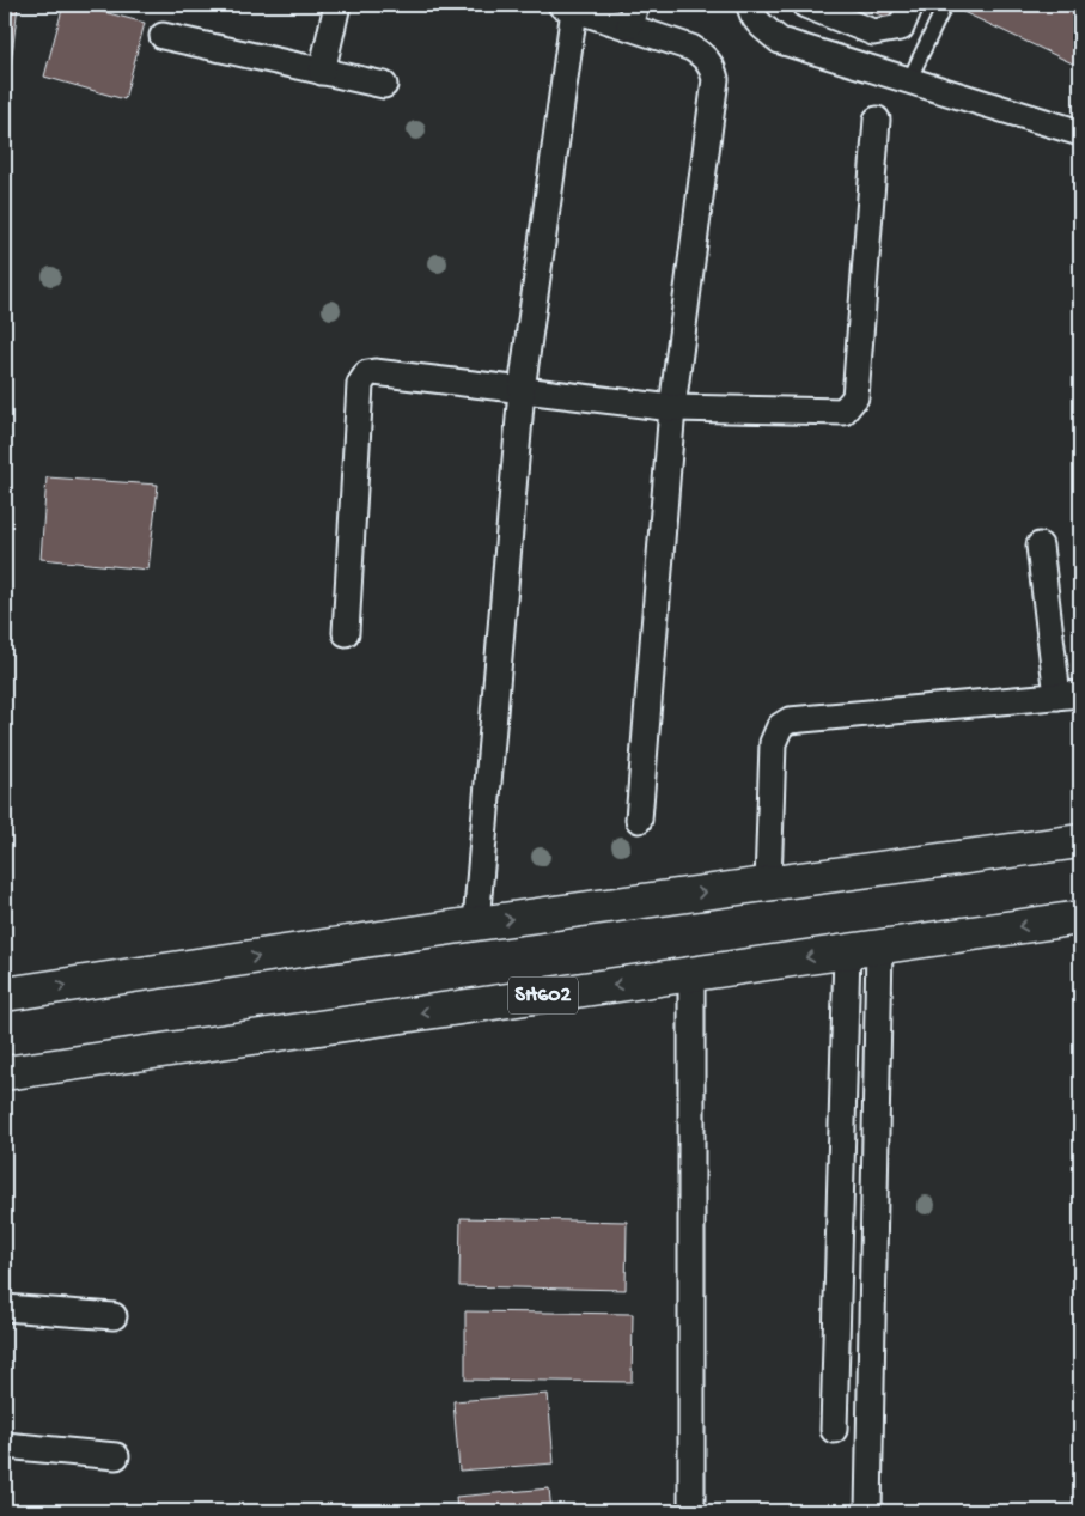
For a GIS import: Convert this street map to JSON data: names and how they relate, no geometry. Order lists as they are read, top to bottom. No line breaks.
{"streets":{"main road":["SH602"]}}
